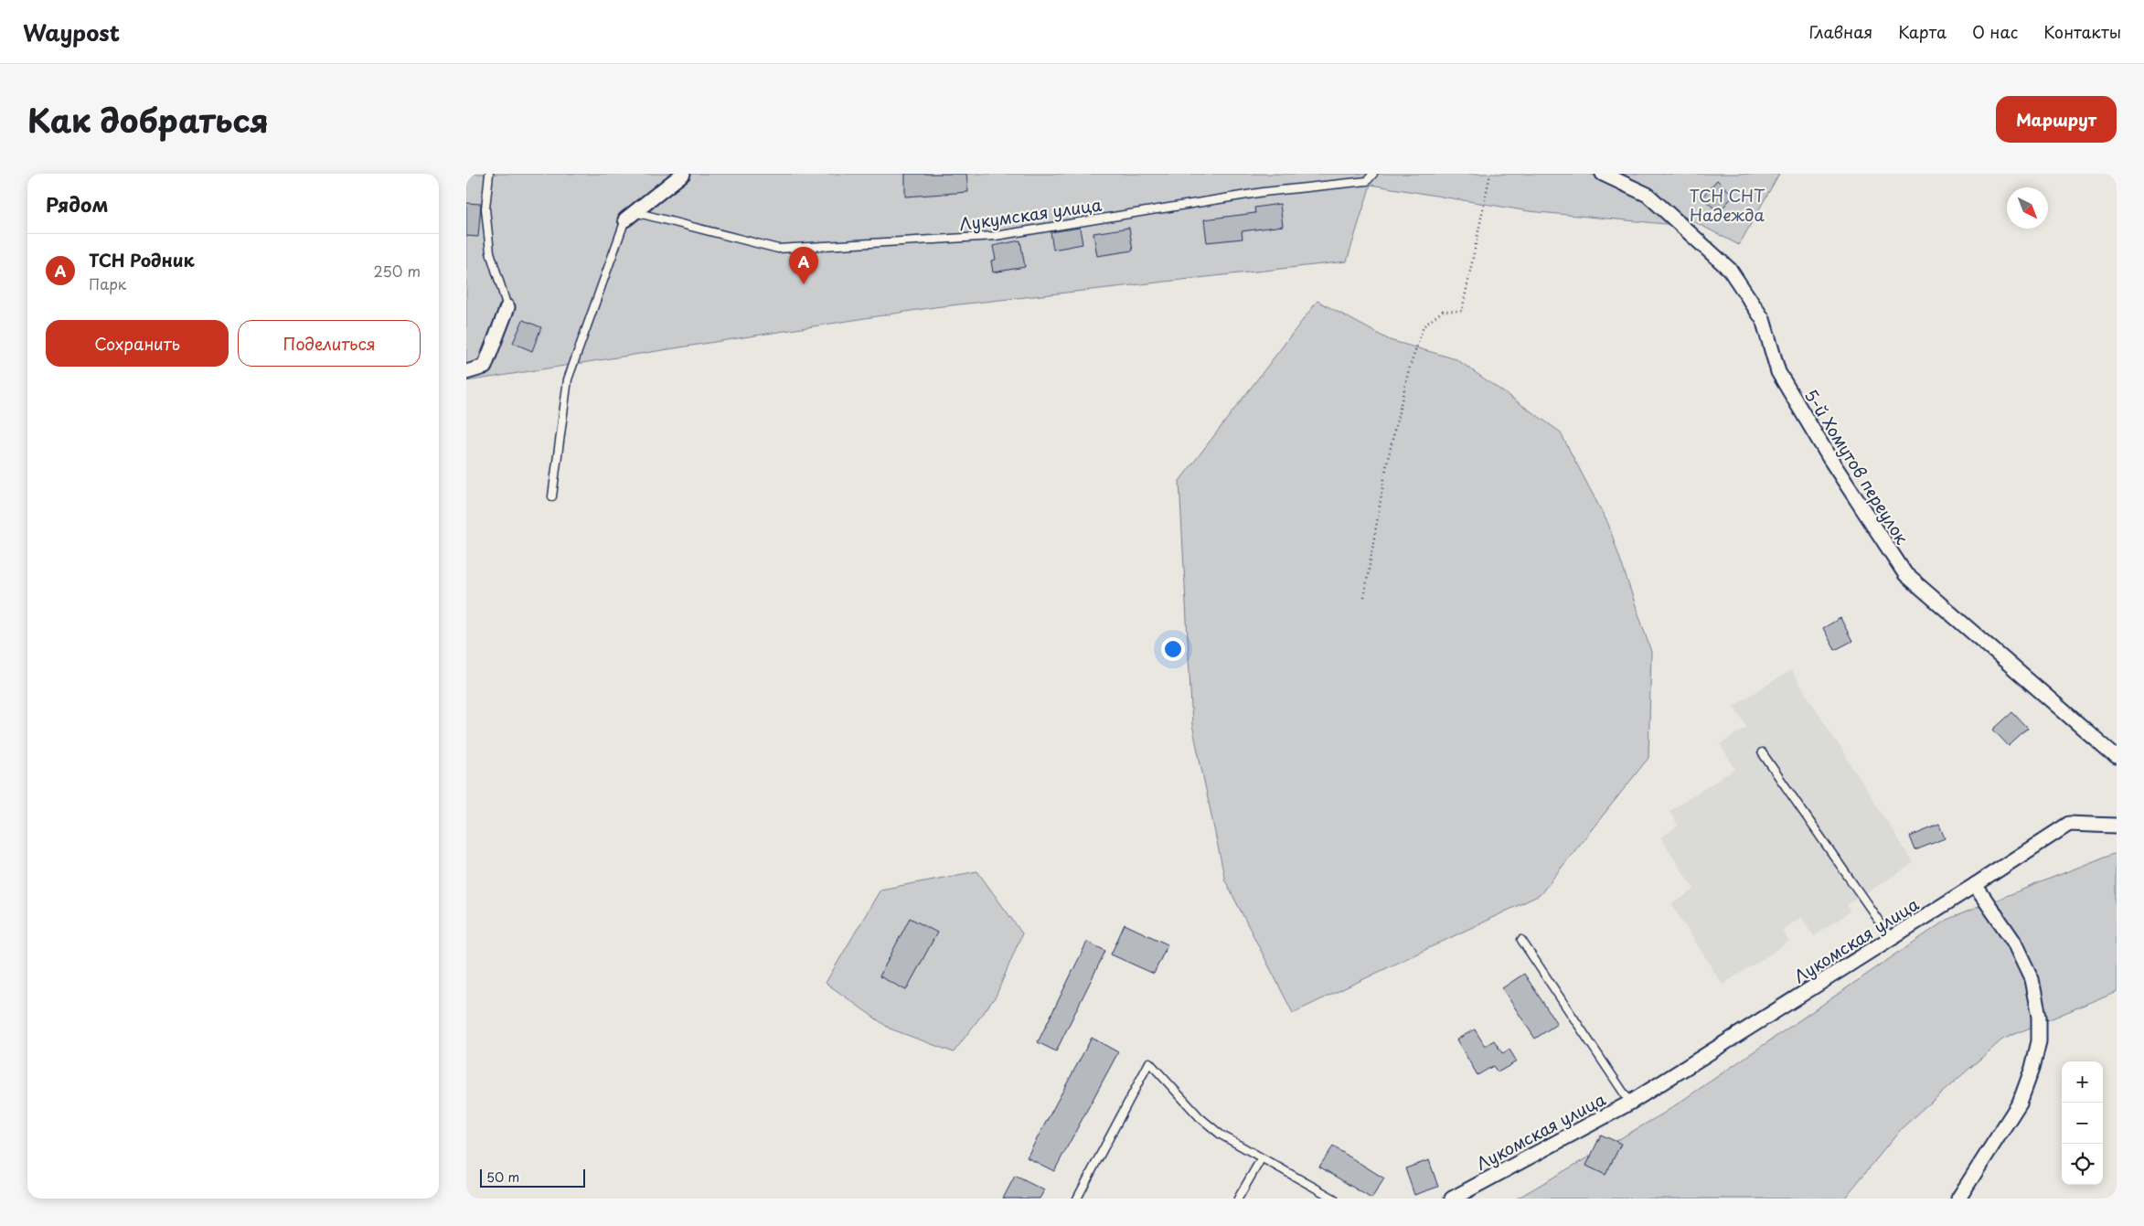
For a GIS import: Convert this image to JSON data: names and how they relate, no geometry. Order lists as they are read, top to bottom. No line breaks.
{"streets":{"street":["5-й Хомутов переулок","Лукомская улица"],"lane":["Лукумская улица"]},"parks":["ТСН СНТ Надежда"],"scale_bar":"50 m","north":"bottom right","page":{"header":"Waypost","nav":["Главная","Карта","О нас","Контакты"],"title":"Как добраться","buttons":["Маршрут",["Сохранить","Поделиться"]],"heading":"Рядом","list":[{"mark":"A","name":"ТСН Родник","note":"Парк","value":"250 m"}],"pins":"A","map_buttons":["+","−"],"scale":"50 m"}}
